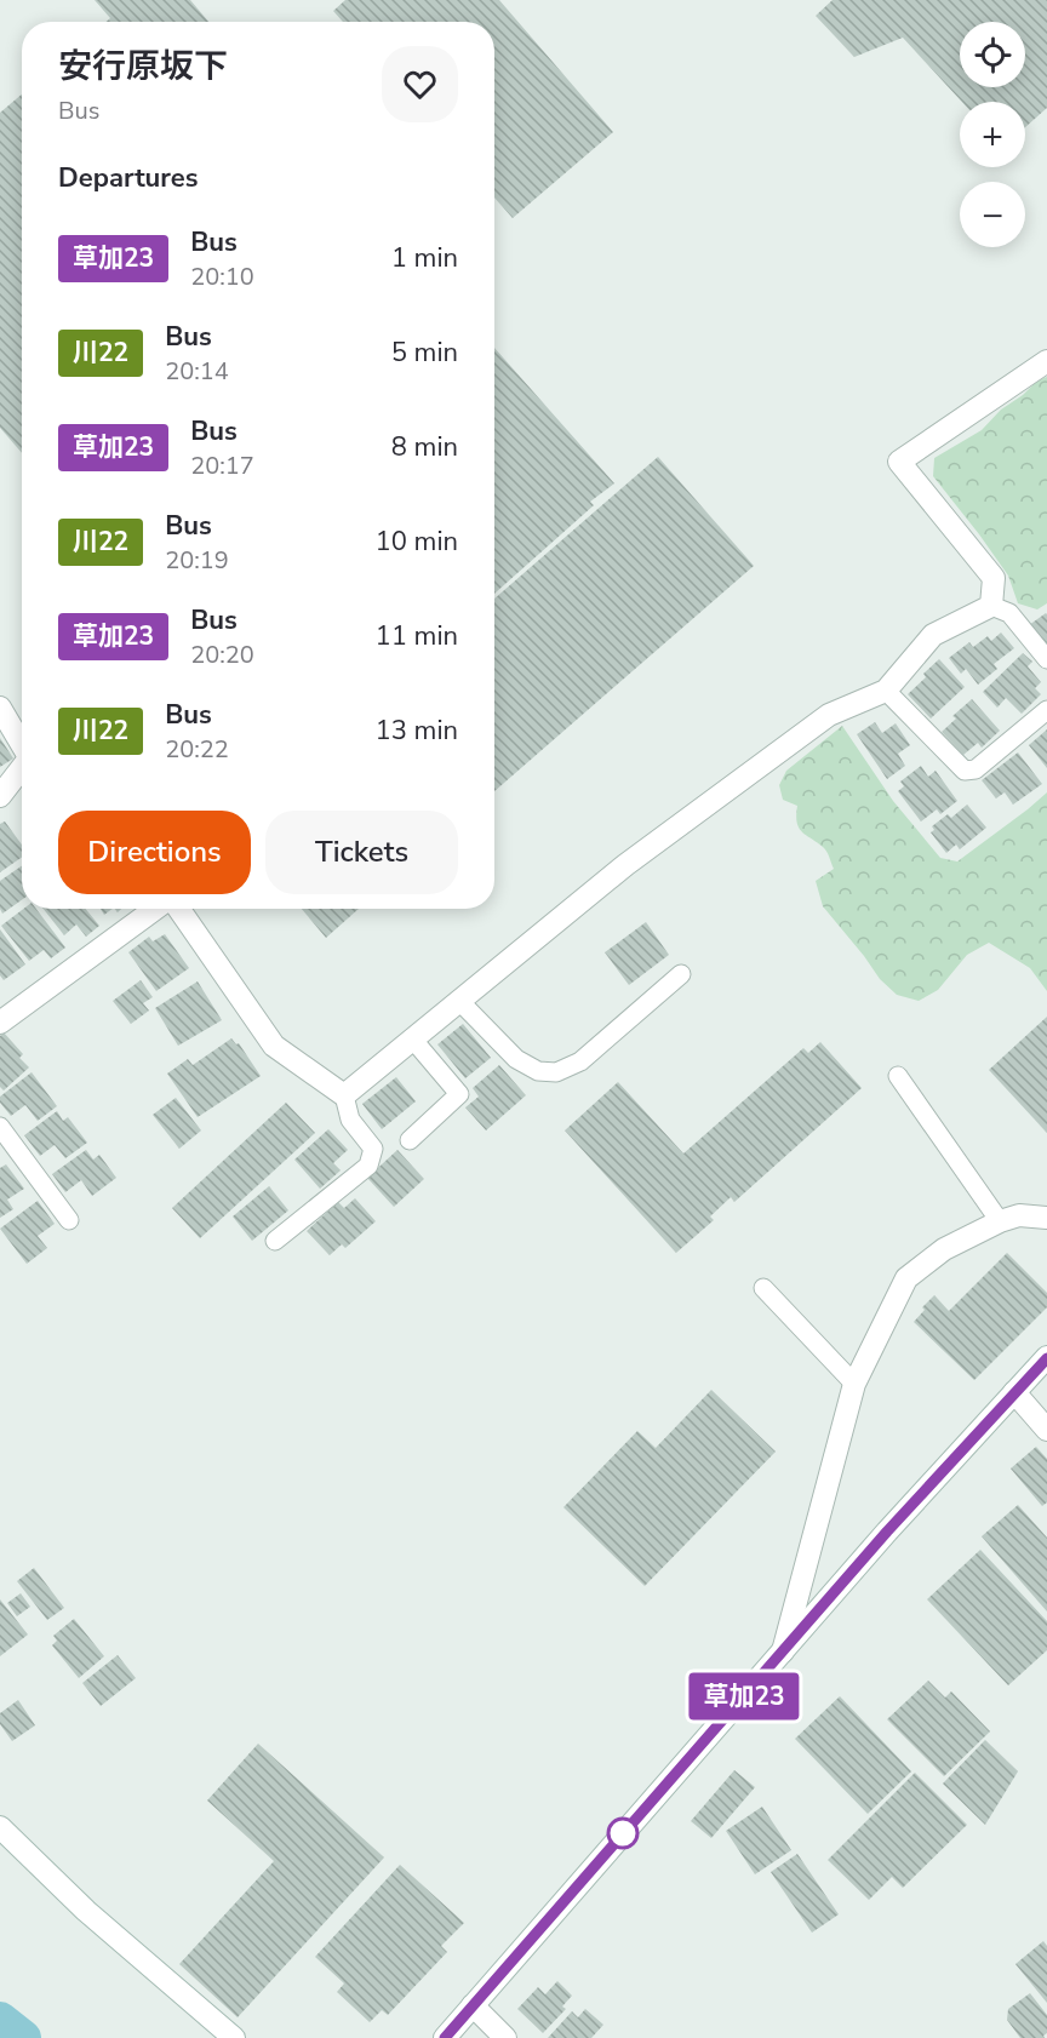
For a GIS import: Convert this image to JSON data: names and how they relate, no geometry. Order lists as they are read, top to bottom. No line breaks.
{"lines":["bus line 草加23"],"page":{"on_map":"草加23","map_buttons":["+","−"],"heading":[["安行原坂下","Bus"],"Departures"],"list":[{"mark":"草加23","name":"Bus","note":"20:10","value":"1 min"},{"mark":"川22","name":"Bus","note":"20:14","value":"5 min"},{"mark":"草加23","name":"Bus","note":"20:17","value":"8 min"},{"mark":"川22","name":"Bus","note":"20:19","value":"10 min"},{"mark":"草加23","name":"Bus","note":"20:20","value":"11 min"},{"mark":"川22","name":"Bus","note":"20:22","value":"13 min"}],"buttons":["Directions","Tickets"]}}
